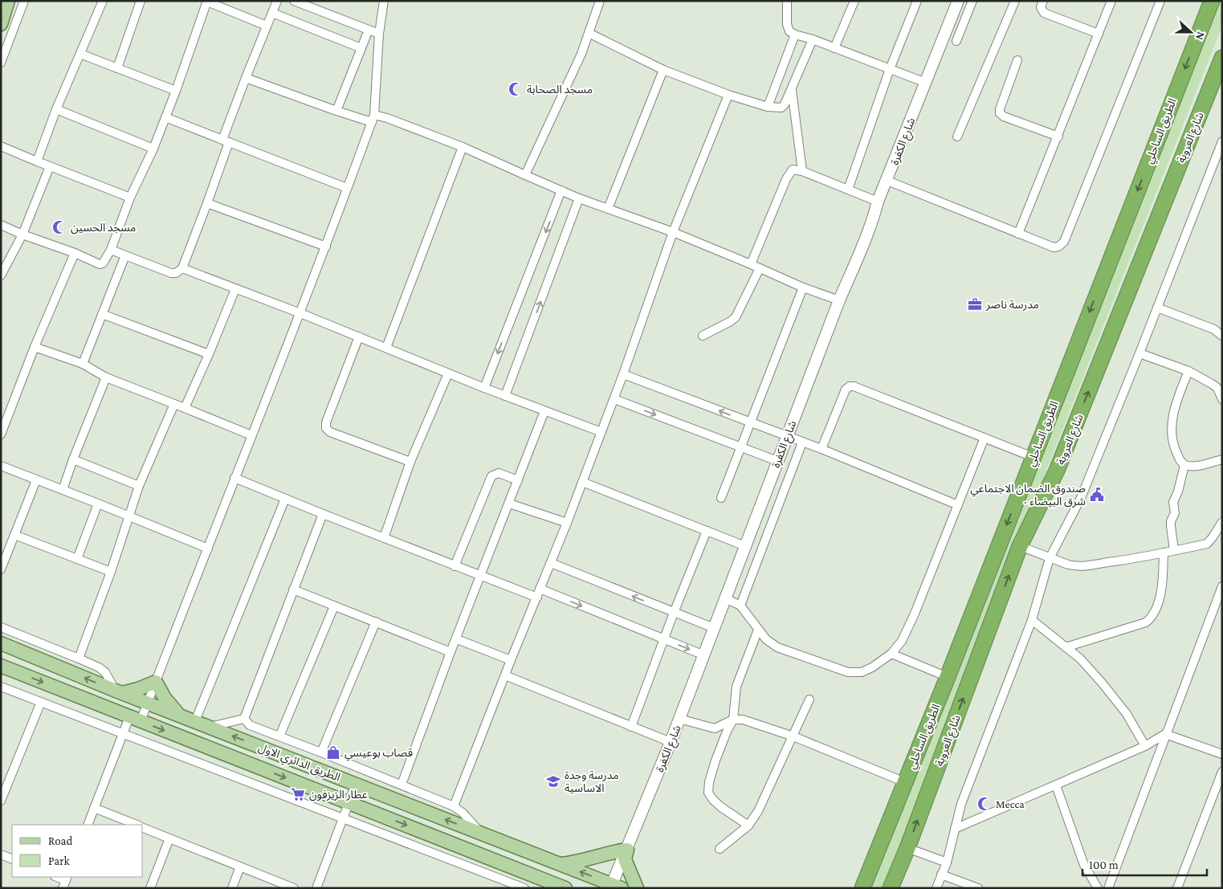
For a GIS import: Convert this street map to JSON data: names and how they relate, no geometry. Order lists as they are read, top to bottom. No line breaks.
{"streets":{"highway":["الطريق الساحلي","شارع العروبة"],"main road":["الطريق الدائري الاول"],"street":["شارع الكفرة"]},"crossings":[["شارع الكفرة","الطريق الدائري الاول"]],"one_way":["الطريق الساحلي","شارع العروبة"],"places":{"mosque":["مسجد الصحابة","مسجد الحسين","Mecca"],"office":["مدرسة ناصر"],"public building":["صندوق الضمان الاجتماعي - شرق البيضاء"],"shop":["قصاب بوعيسي"],"school or university":["مدرسة وجدة الاساسية"],"supermarket":["عطار الزيزفون"]},"legend":["Road","Park"],"scale_bar":"100 m","north":"right"}
